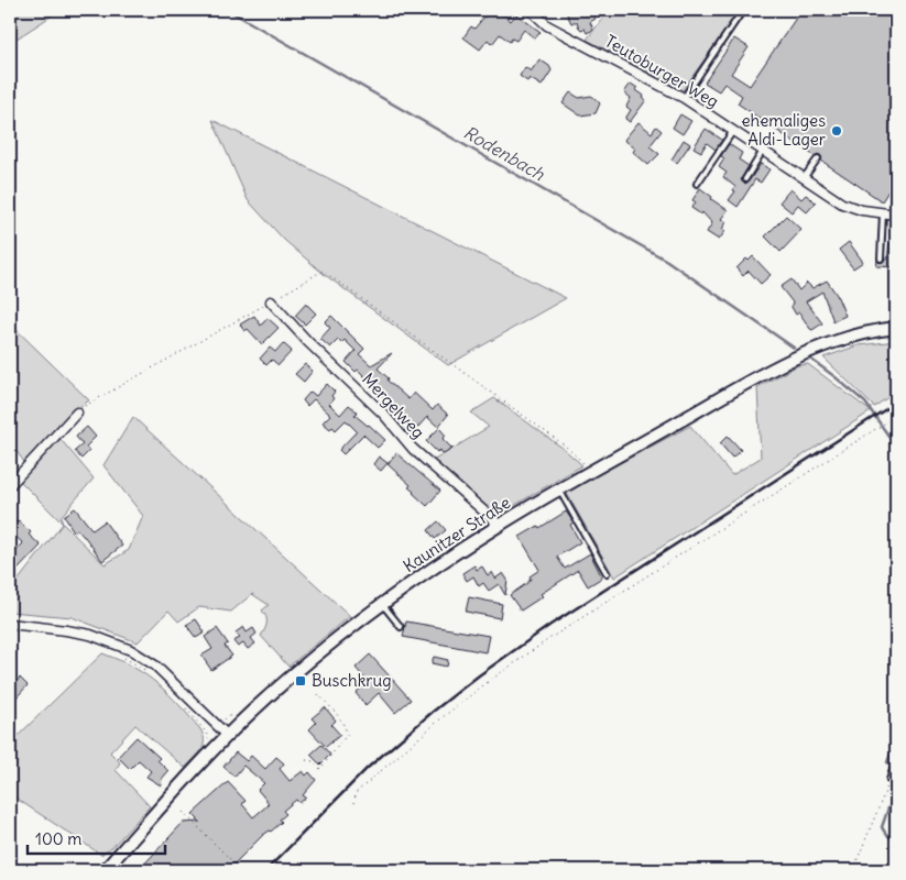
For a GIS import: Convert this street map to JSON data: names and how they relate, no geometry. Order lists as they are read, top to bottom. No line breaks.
{"streets":{"street":["Teutoburger Weg","Mergelweg","Kaunitzer Straße"]},"crossings":[["Mergelweg","Kaunitzer Straße"]],"water":["Rodenbach"],"places":{"other":["ehemaliges Aldi-Lager"],"transit":["Buschkrug"]},"scale_bar":"100 m"}
